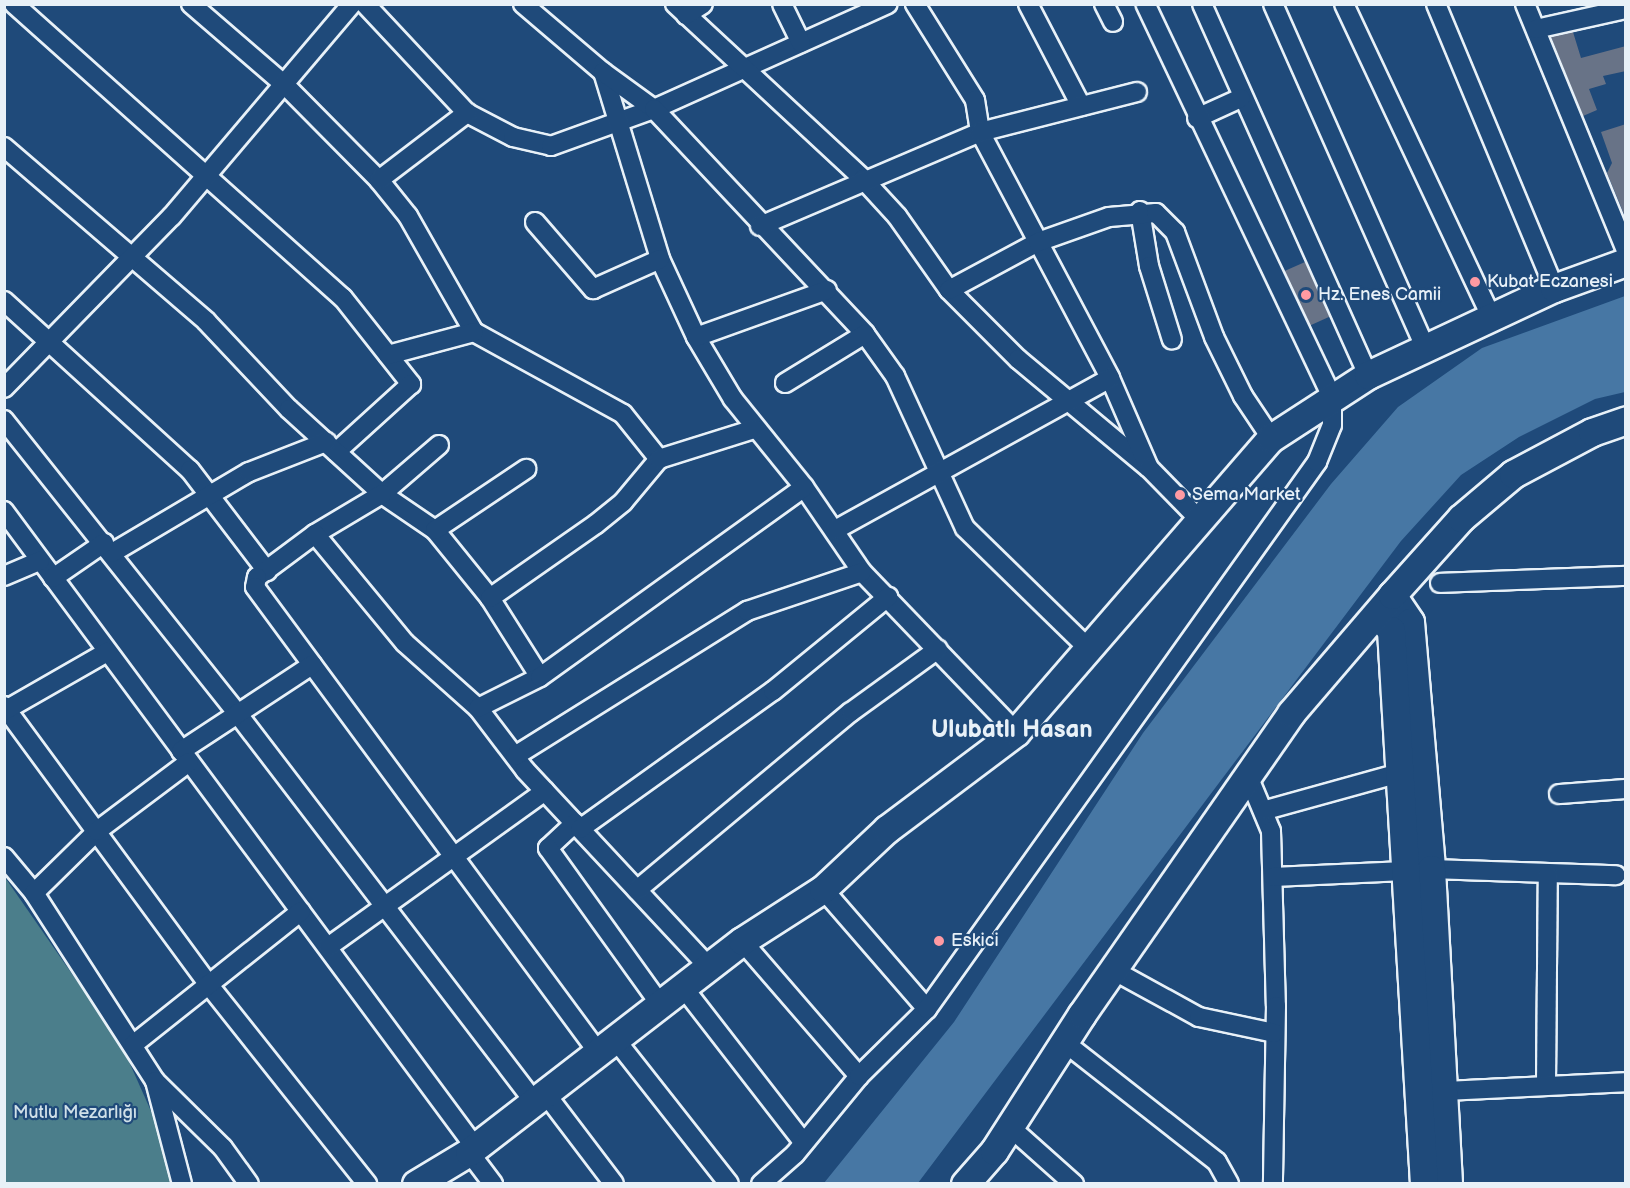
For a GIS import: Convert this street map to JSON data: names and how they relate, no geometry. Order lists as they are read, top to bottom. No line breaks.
{"districts":["Ulubatlı Hasan"],"parks":["Mutlu Mezarlığı"],"places":["Kubat Eczanesi","Hz. Enes Camii","Sema Market","Eskici"]}
